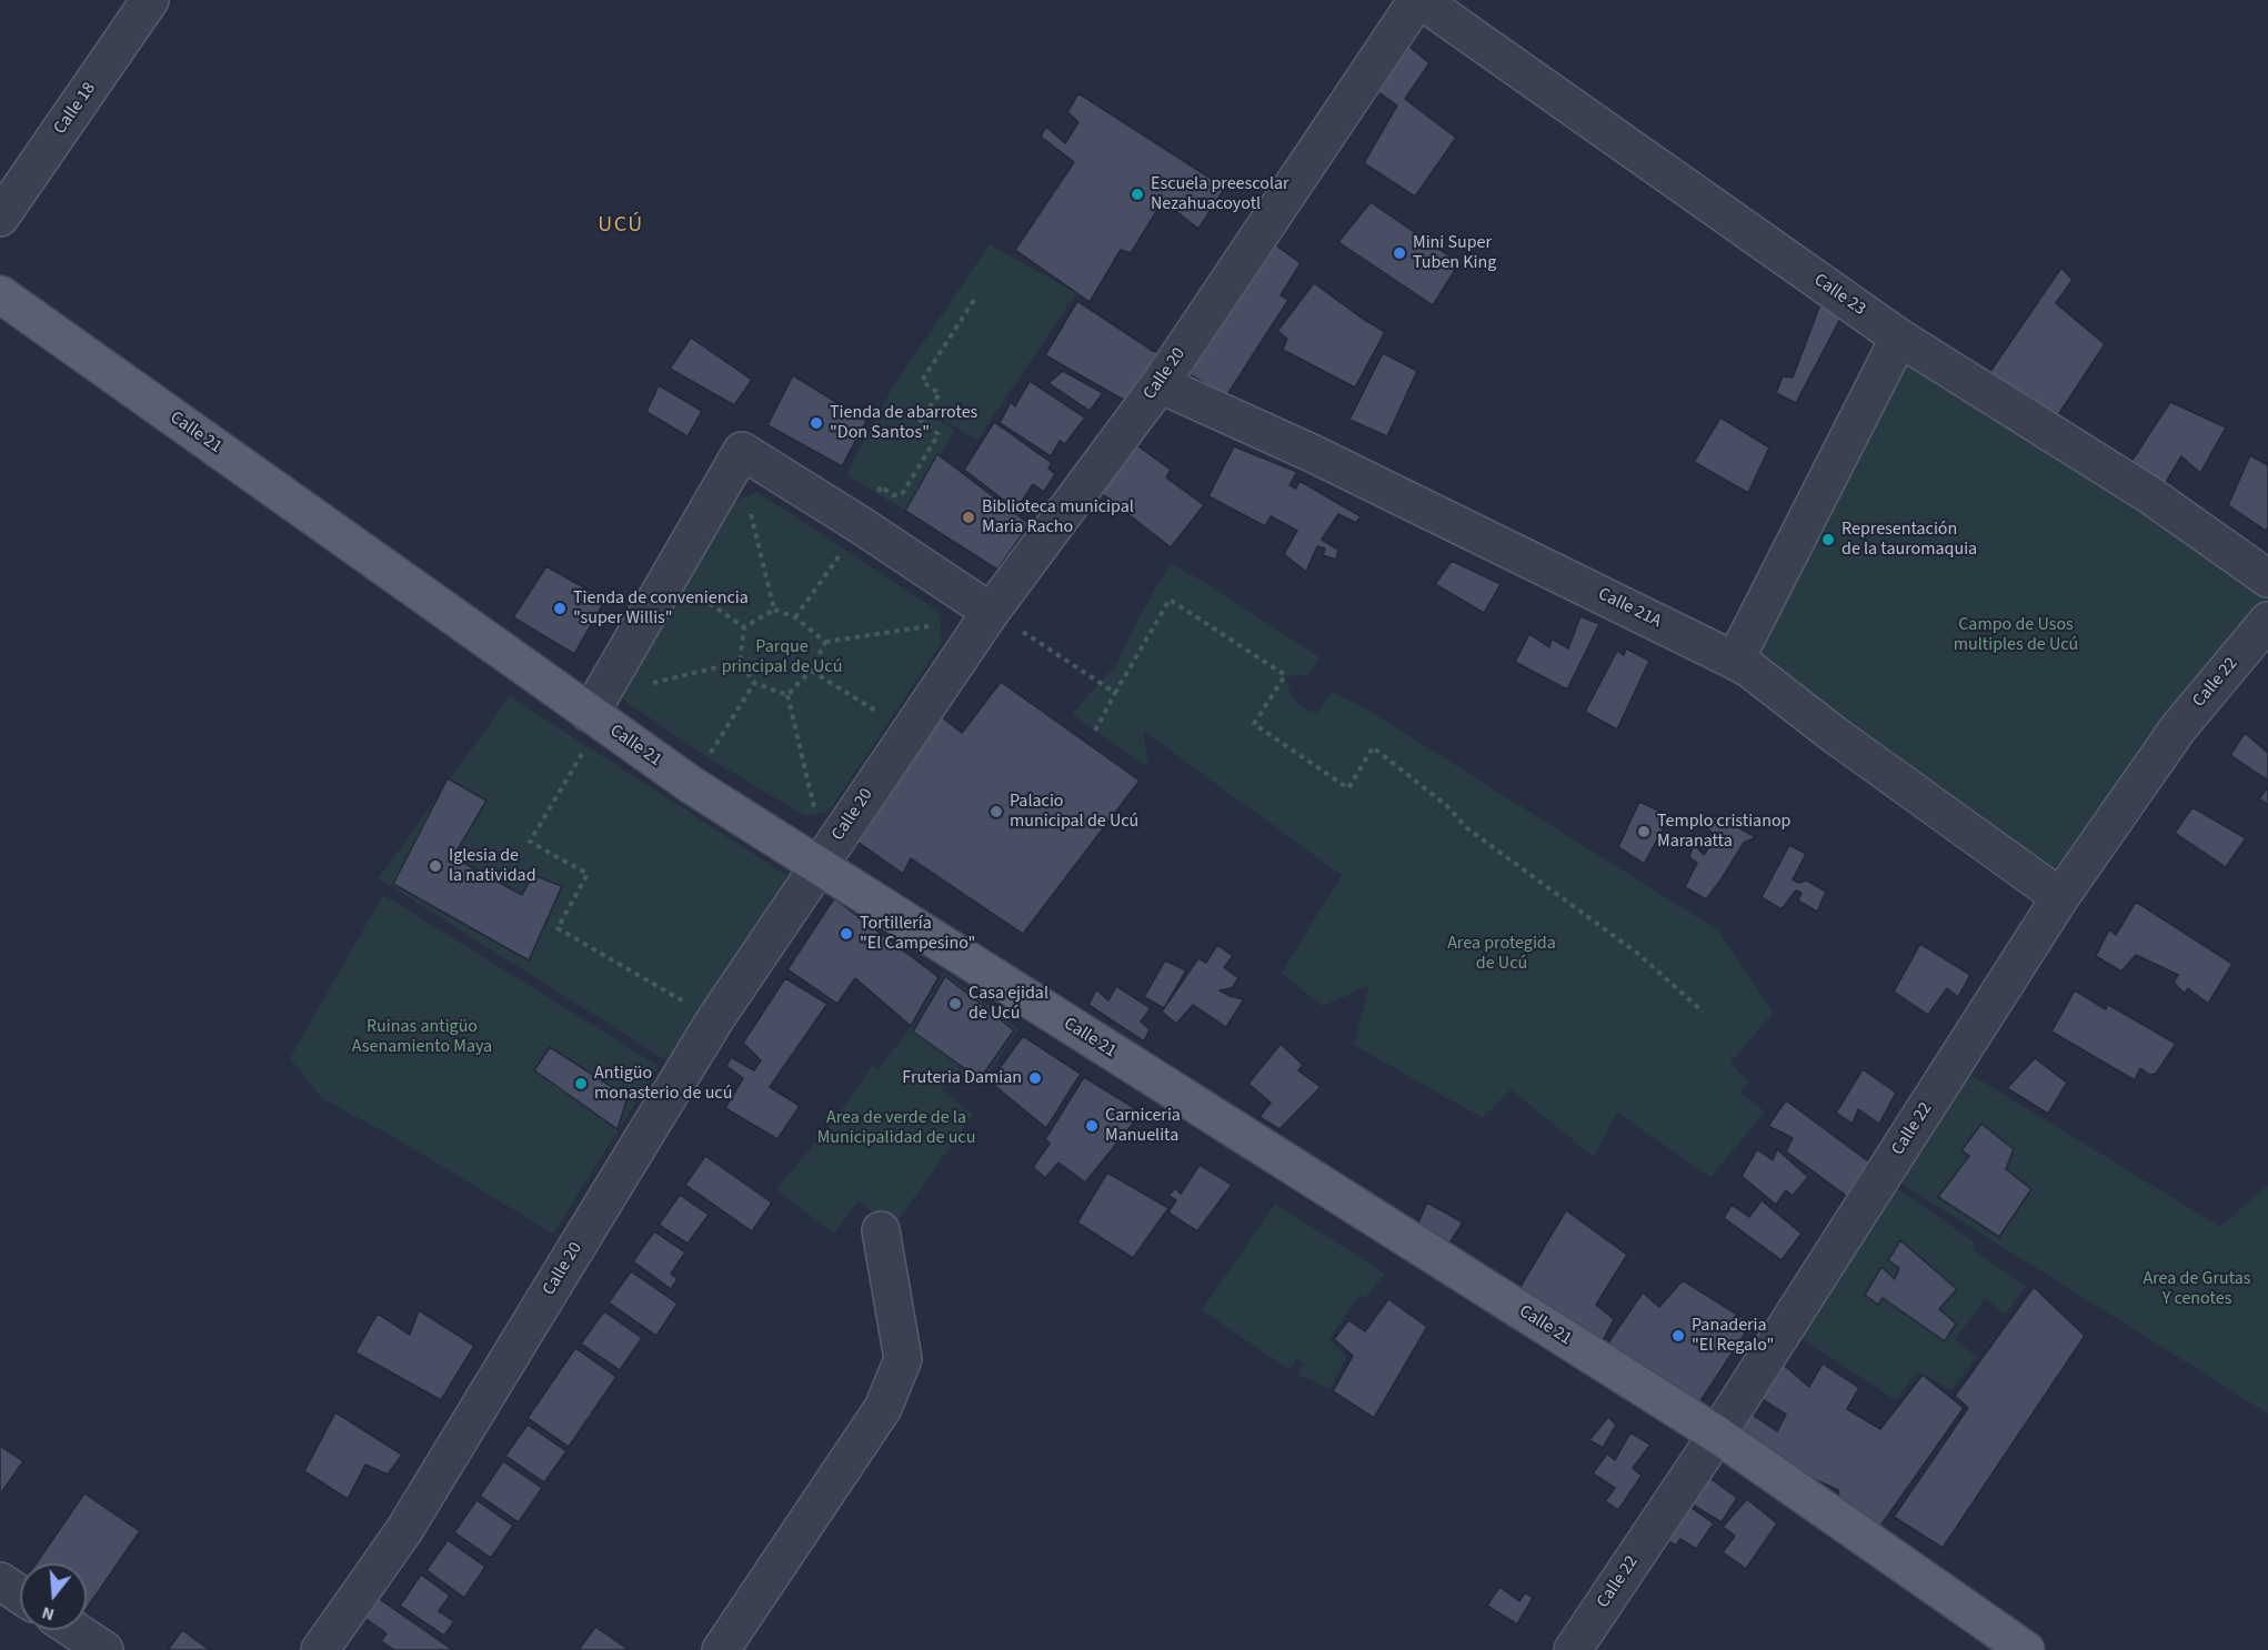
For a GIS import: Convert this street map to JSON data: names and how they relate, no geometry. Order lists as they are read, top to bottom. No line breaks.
{"streets":{"main road":["Calle 21"],"street":["Calle 18","Calle 23","Calle 20","Calle 21A","Calle 22"]},"crossings":[["Calle 23","Calle 20"],["Calle 20","Calle 21"],["Calle 20","Calle 21A"],["Calle 21","Calle 22"],["Calle 21A","Calle 22"]],"districts":["UCÚ"],"parks":["Campo de Usos multiples de Ucú","Parque principal de Ucú","Area protegida de Ucú","Ruinas antigüo Asenamiento Maya","Area de verde de la Municipalidad de ucu","Area de Grutas Y cenotes"],"places":["Escuela preescolar Nezahuacoyotl","Mini Super Tuben King","Tienda de abarrotes \"Don Santos\"","Biblioteca municipal Maria Racho","Representación de la tauromaquia","Tienda de conveniencia \"super Willis\"","Palacio municipal de Ucú","Templo cristianop Maranatta","Iglesia de la natividad","Tortillería \"El Campesino\"","Casa ejidal de Ucú","Fruteria Damian","Antigüo monasterio de ucú","Carniceria Manuelita","Panaderia \"El Regalo\""],"north":"bottom"}
